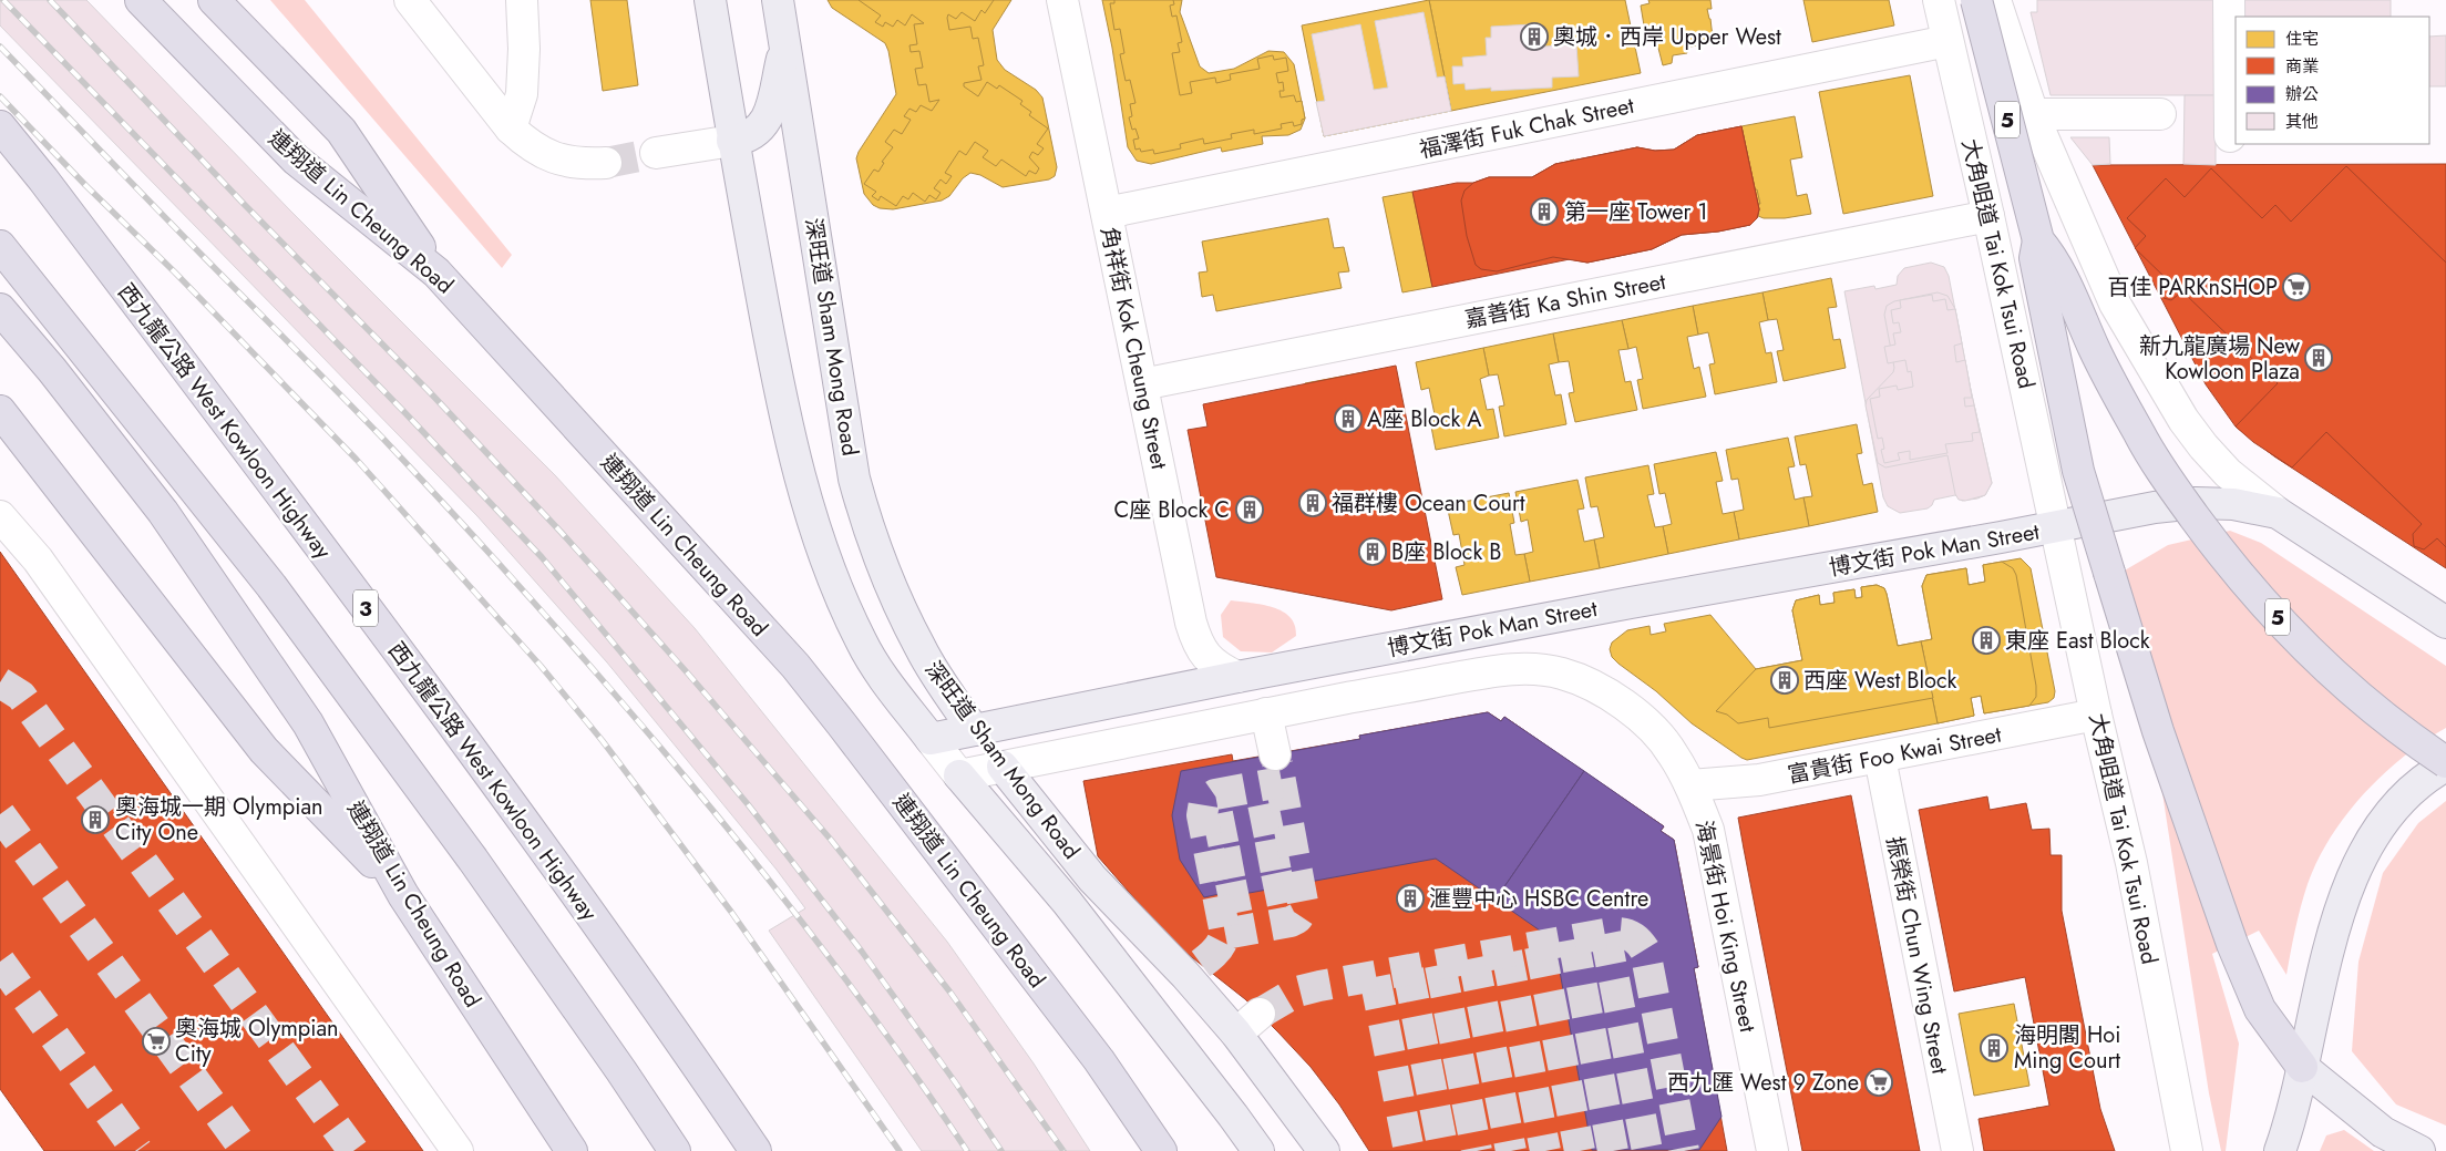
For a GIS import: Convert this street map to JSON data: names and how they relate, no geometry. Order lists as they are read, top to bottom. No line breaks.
{"streets":{"highway":["5","連翔道 Lin Cheung Road","西九龍公路 West Kowloon Highway","3"],"main road":["深旺道 Sham Mong Road","博文街 Pok Man Street"],"street":["福澤街 Fuk Chak Street","大角咀道 Tai Kok Tsui Road","嘉善街 Ka Shin Street","角祥街 Kok Cheung Street","富貴街 Foo Kwai Street","海景街 Hoi King Street","振榮街 Chun Wing Street"]},"crossings":[["福澤街 Fuk Chak Street","大角咀道 Tai Kok Tsui Road"],["福澤街 Fuk Chak Street","角祥街 Kok Cheung Street"],["大角咀道 Tai Kok Tsui Road","嘉善街 Ka Shin Street"],["大角咀道 Tai Kok Tsui Road","博文街 Pok Man Street"],["大角咀道 Tai Kok Tsui Road","富貴街 Foo Kwai Street"],["嘉善街 Ka Shin Street","角祥街 Kok Cheung Street"],["深旺道 Sham Mong Road","博文街 Pok Man Street"],["角祥街 Kok Cheung Street","博文街 Pok Man Street"],["博文街 Pok Man Street","海景街 Hoi King Street"],["富貴街 Foo Kwai Street","海景街 Hoi King Street"],["富貴街 Foo Kwai Street","振榮街 Chun Wing Street"]],"places":{"building":["奧城．西岸 Upper West","第一座 Tower 1","新九龍廣場 New Kowloon Plaza","A座 Block A","福群樓 Ocean Court","C座 Block C","B座 Block B","東座 East Block","西座 West Block","奧海城一期 Olympian City One","滙豐中心 HSBC Centre","海明閣 Hoi Ming Court"],"supermarket":["百佳 PARKnSHOP","奧海城 Olympian City","西九匯 West 9 Zone"]},"legend":["住宅","商業","辦公","其他"]}
